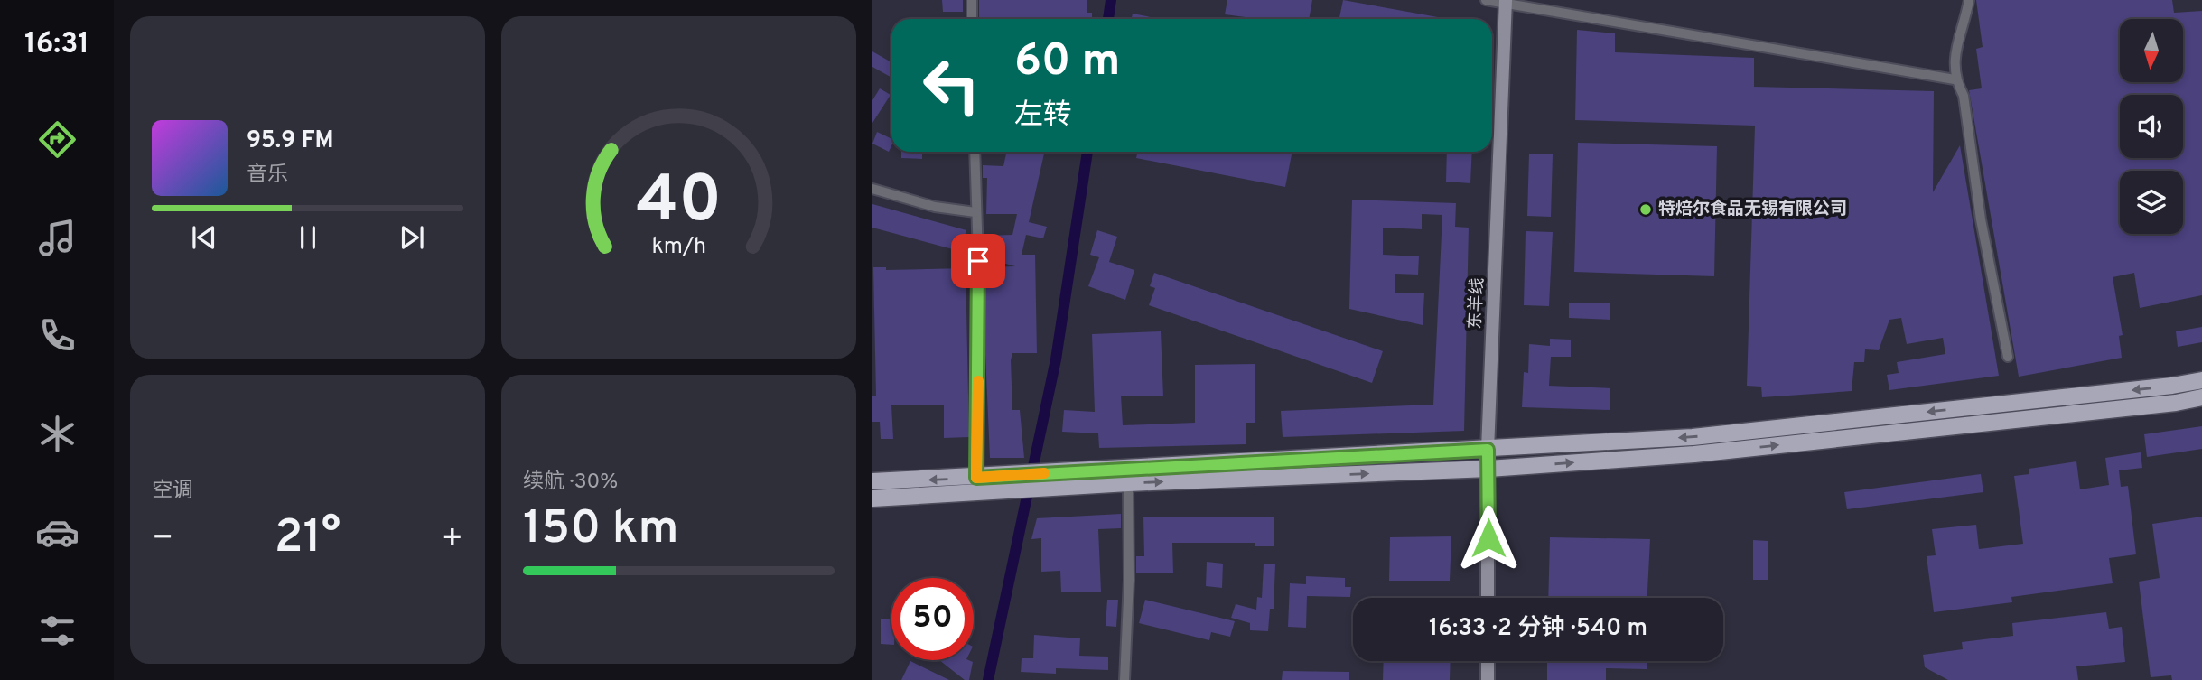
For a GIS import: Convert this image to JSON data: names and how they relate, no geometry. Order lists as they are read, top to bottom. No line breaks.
{"streets":{"main road":["东羊线"]},"places":["特焙尔食品无锡有限公司"],"north":"bottom","page":{"tabs":"16:31","turn":["60 m","左转"],"song":["95.9 FM","音乐"],"tile":["空调",["续航 · 30%","150 km"]],"heat":["−","21°","+"],"limit":"50","trip":"16:33 · 2 分钟 · 540 m","gauge":["40","km/h"]}}
